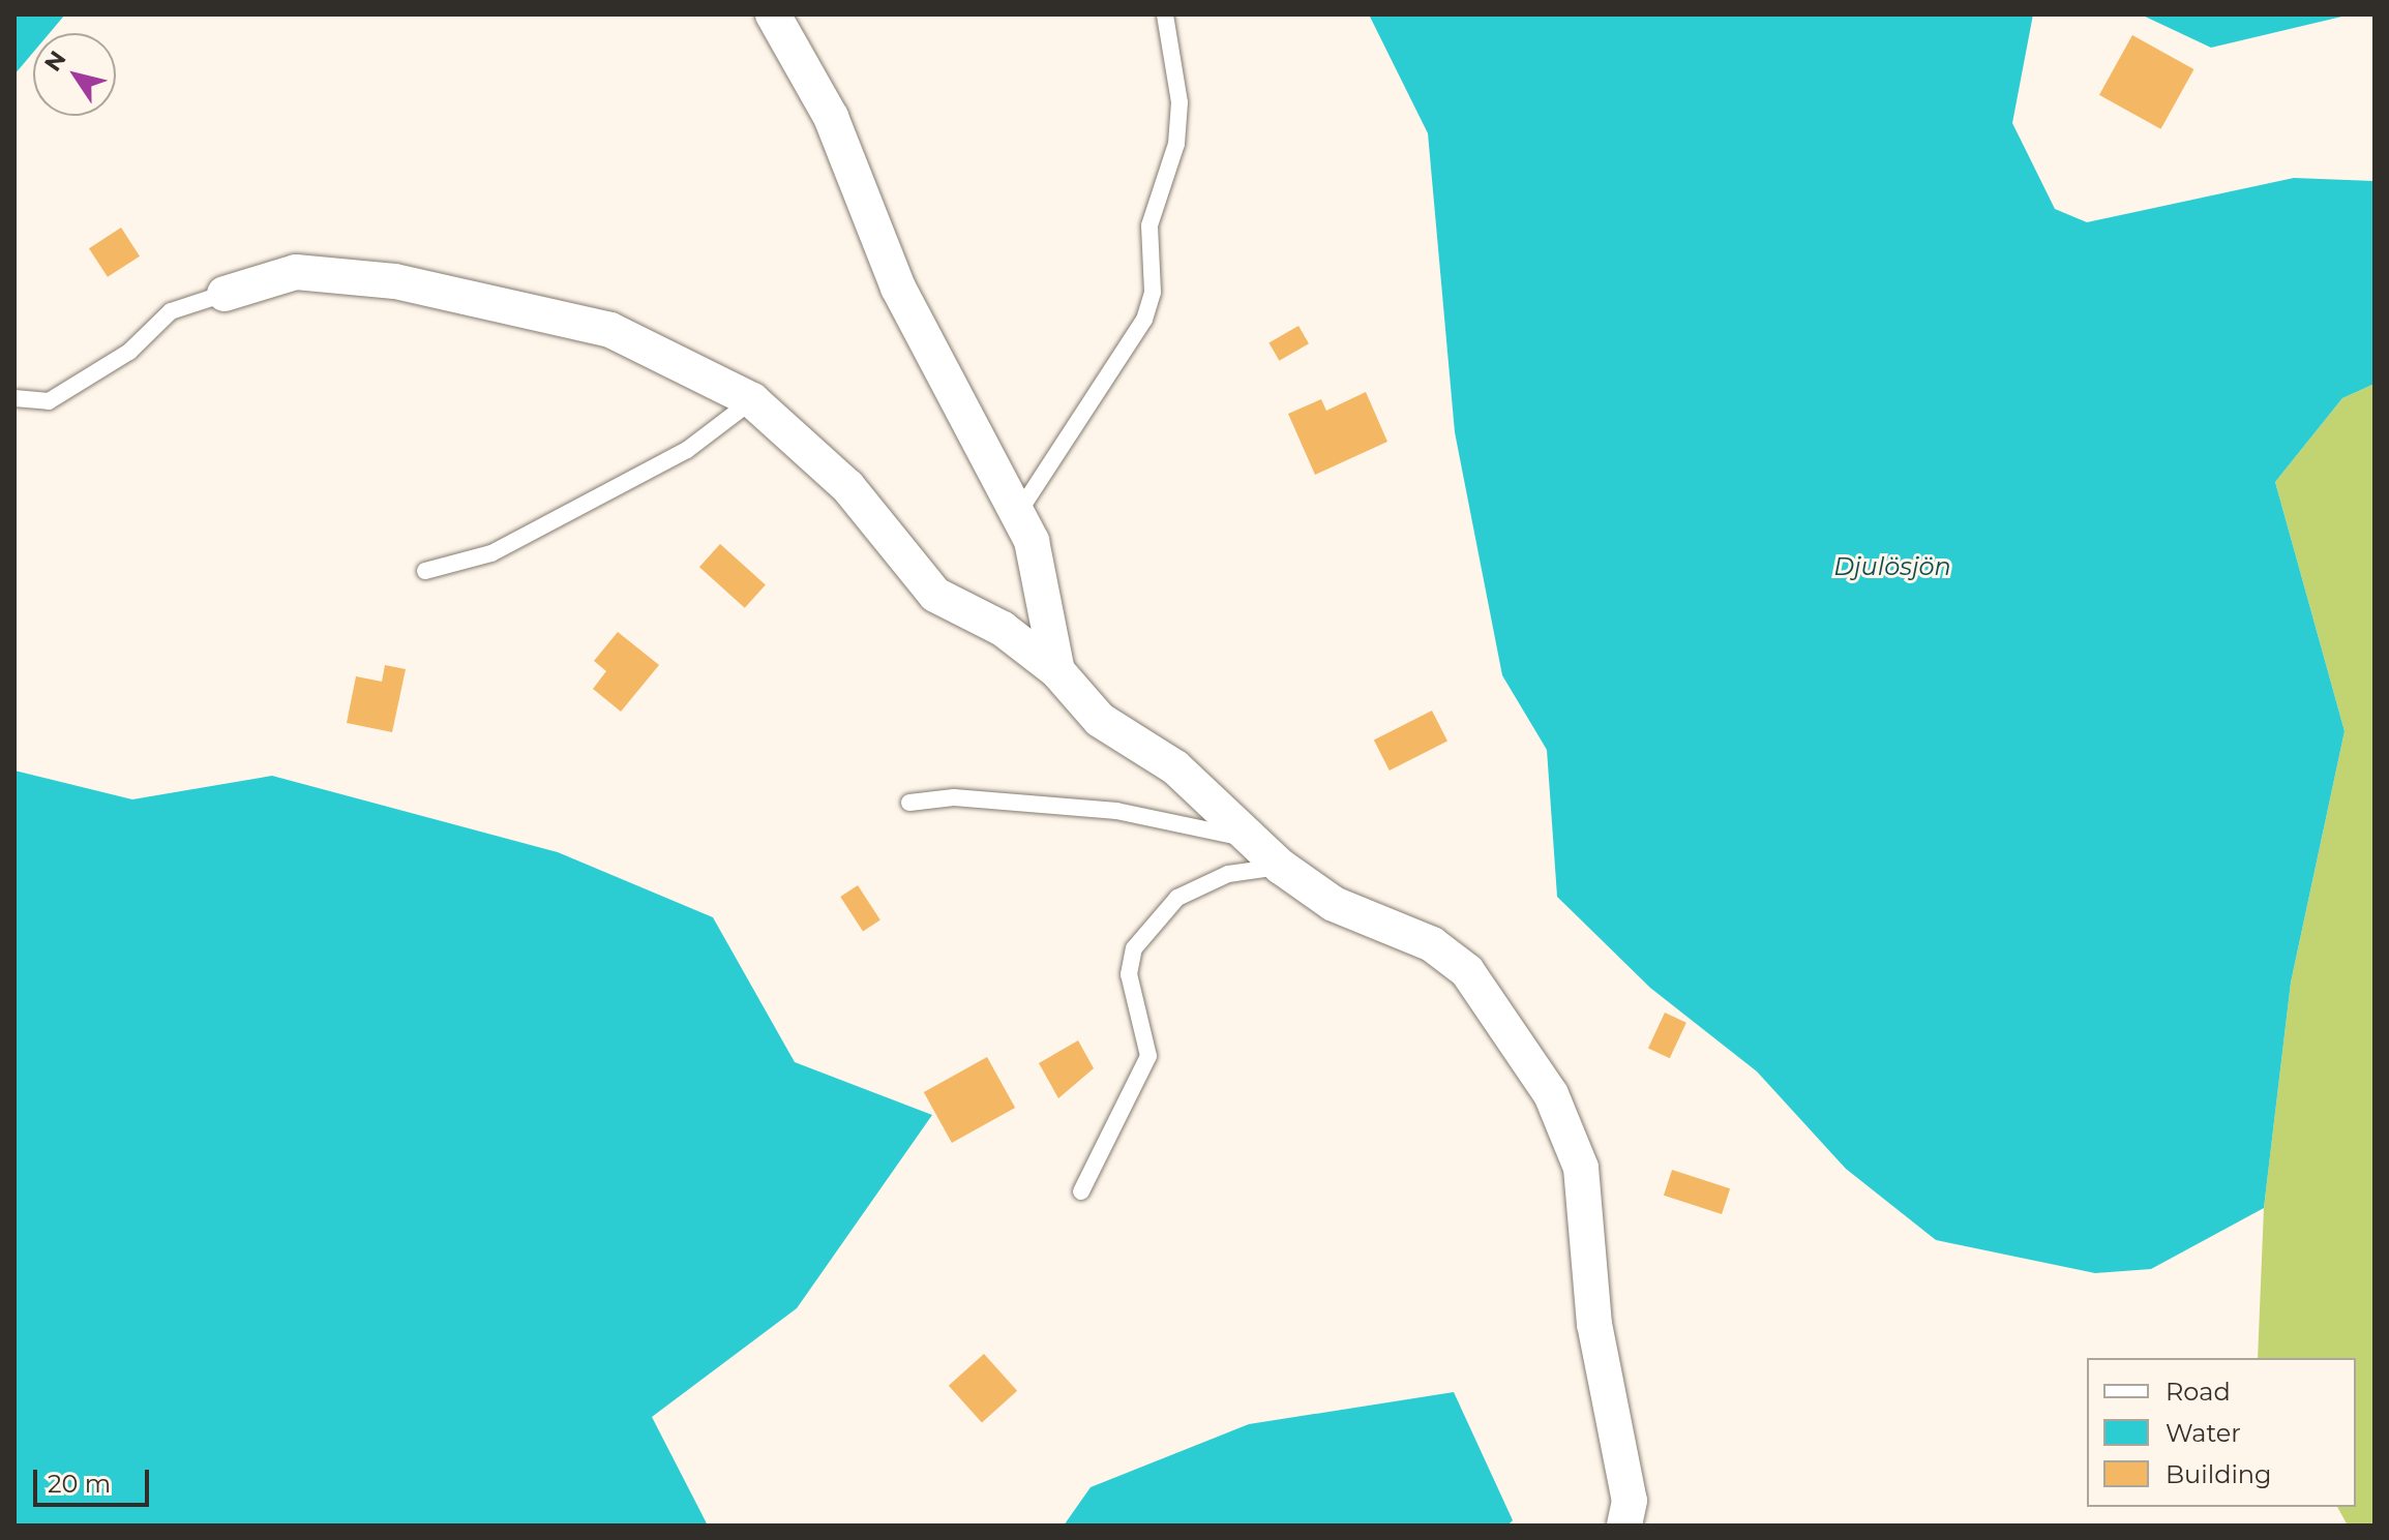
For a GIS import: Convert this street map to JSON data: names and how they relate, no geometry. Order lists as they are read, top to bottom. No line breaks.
{"water":["Djulösjön"],"legend":["Road","Water","Building"],"scale_bar":"20 m","north":"top left"}
